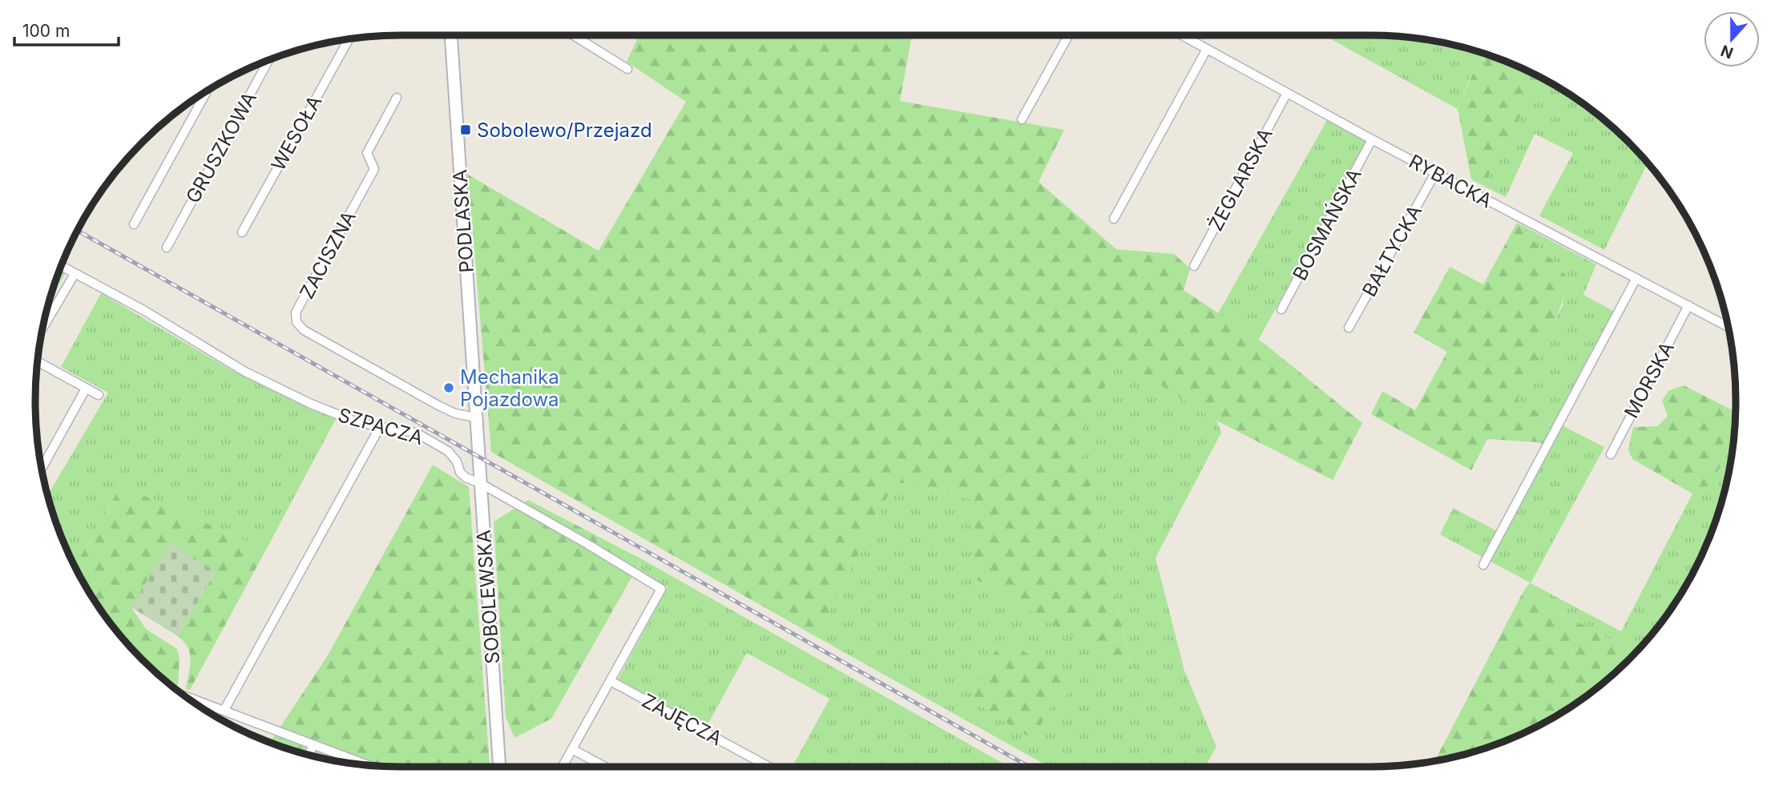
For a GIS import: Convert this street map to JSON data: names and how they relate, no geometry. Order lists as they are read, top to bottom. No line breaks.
{"streets":{"street":["WESOŁA","GRUSZKOWA","ŻEGLARSKA","RYBACKA","PODLASKA","BOSMAŃSKA","BAŁTYCKA","ZACISZNA","MORSKA","SZPACZA","SOBOLEWSKA","ZAJĘCZA"]},"crossings":[["ŻEGLARSKA","RYBACKA"],["RYBACKA","BOSMAŃSKA"],["RYBACKA","BAŁTYCKA"],["RYBACKA","MORSKA"],["PODLASKA","ZACISZNA"],["PODLASKA","SOBOLEWSKA"],["ZACISZNA","SOBOLEWSKA"],["SZPACZA","SOBOLEWSKA"],["SZPACZA","ZAJĘCZA"]],"places":{"transit":["Sobolewo/Przejazd"],"other":["Mechanika Pojazdowa"]},"scale_bar":"100 m","north":"bottom"}
